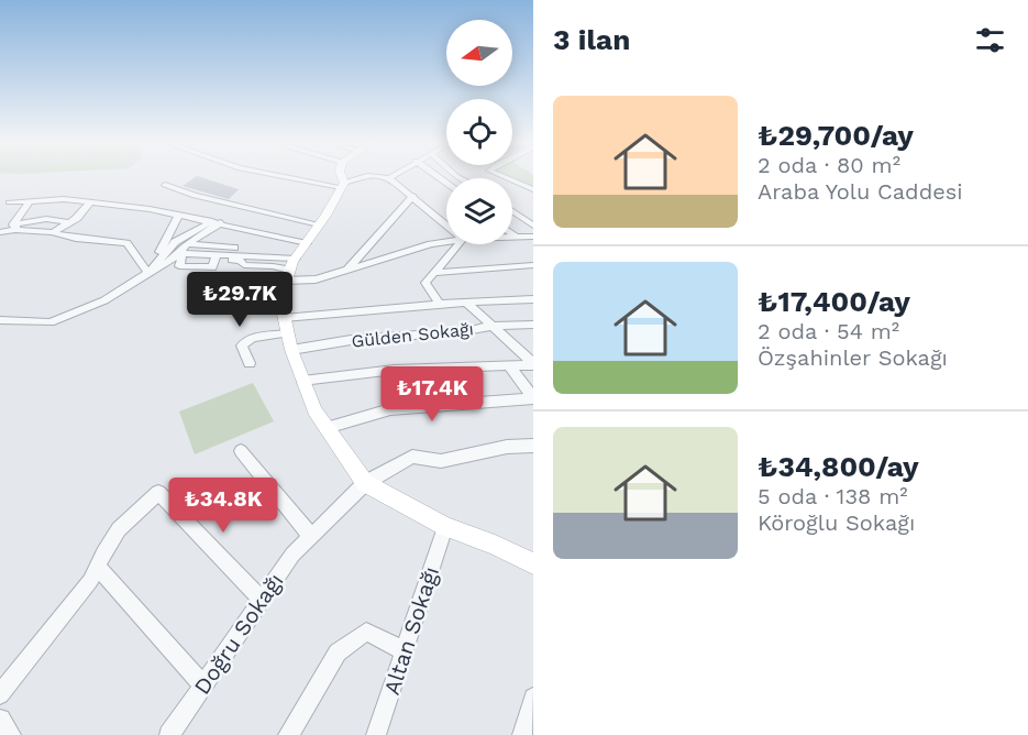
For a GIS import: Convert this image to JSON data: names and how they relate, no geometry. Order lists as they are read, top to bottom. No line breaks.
{"streets":{"street":["Gülden Sokağı","Altan Sokağı","Doğru Sokağı"]},"north":"left","page":{"heading":"3 ilan","list":[{"name":"₺29,700/ay","note":"2 oda · 80 m² · Araba Yolu Caddesi"},{"name":"₺17,400/ay","note":"2 oda · 54 m² · Özşahinler Sokağı"},{"name":"₺34,800/ay","note":"5 oda · 138 m² · Köroğlu Sokağı"}],"price":["₺29.7K","₺17.4K","₺34.8K"]}}
